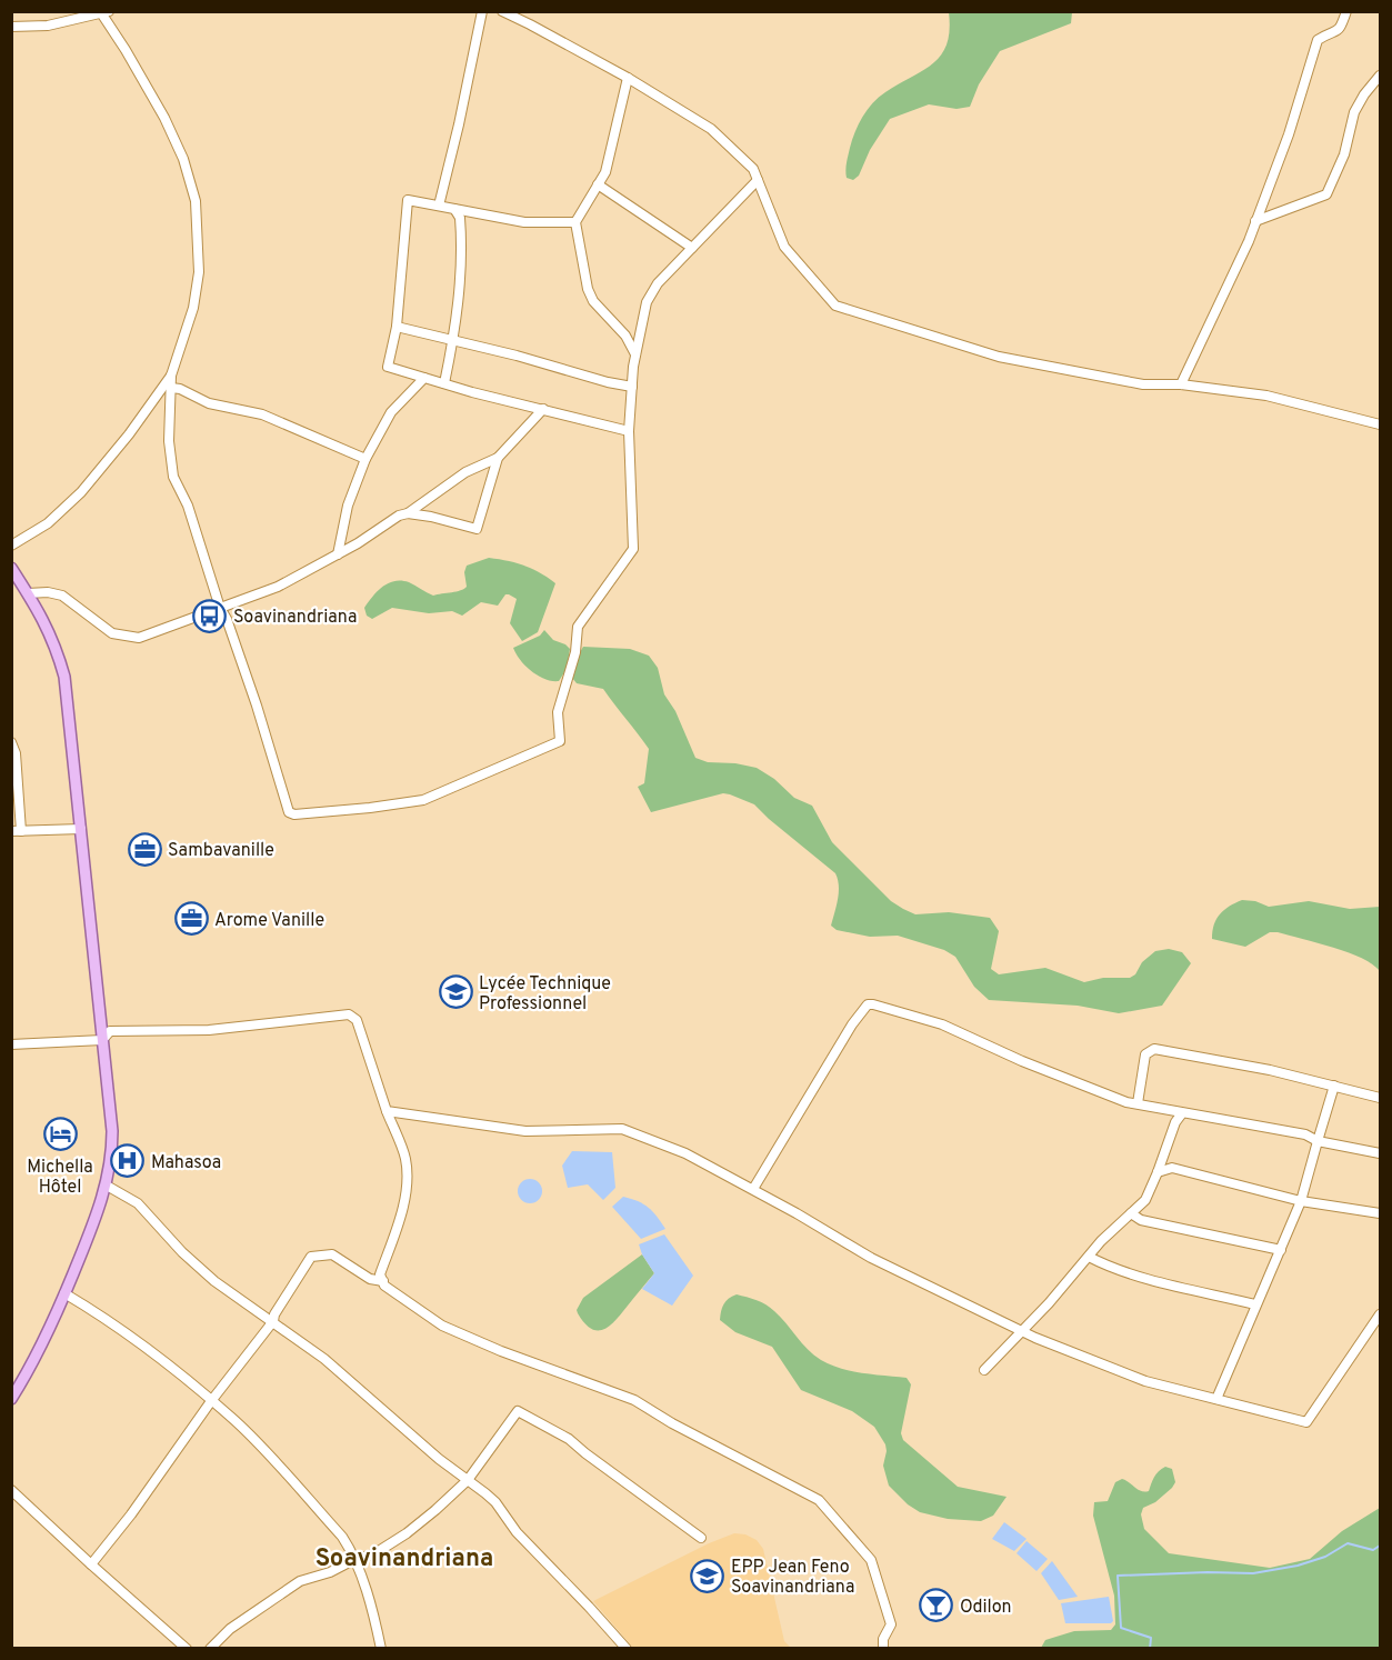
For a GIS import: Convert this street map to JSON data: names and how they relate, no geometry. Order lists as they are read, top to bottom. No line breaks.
{"districts":["Soavinandriana"],"places":{"bus stop":["Soavinandriana"],"office":["Sambavanille","Arome Vanille"],"school or university":["Lycée Technique Professionnel","EPP Jean Feno Soavinandriana"],"hotel":["Michella Hôtel"],"hospital":["Mahasoa"],"bar":["Odilon"]}}
